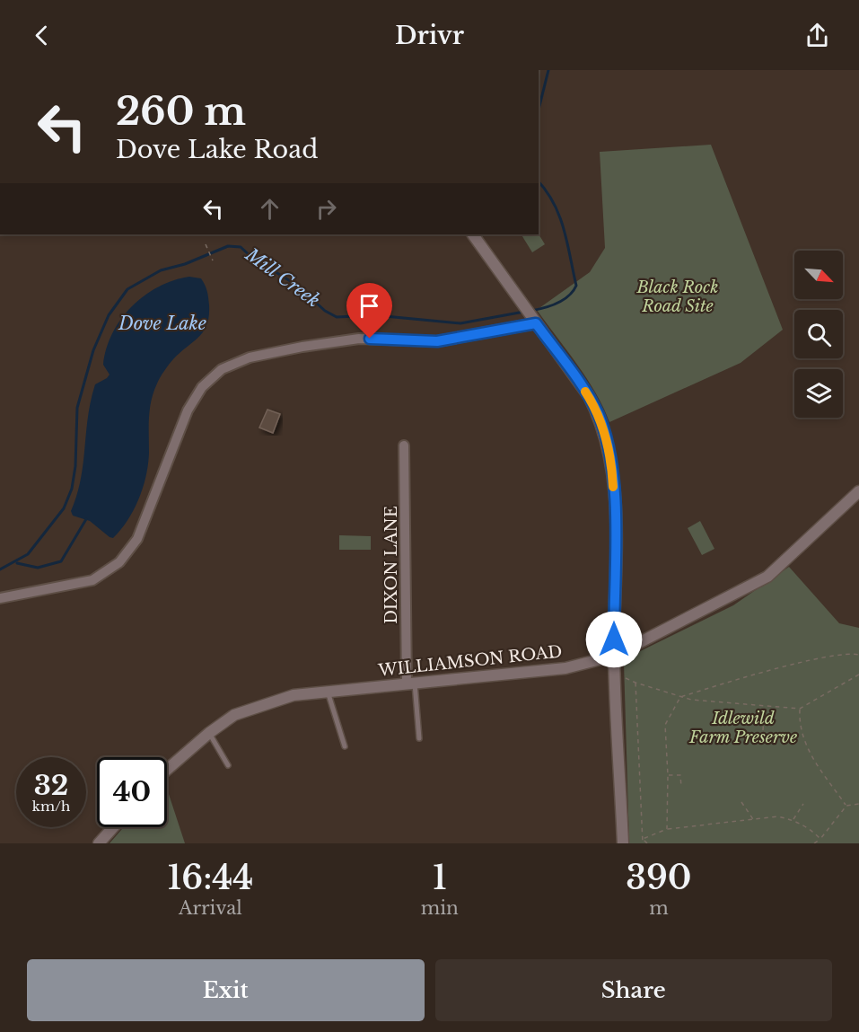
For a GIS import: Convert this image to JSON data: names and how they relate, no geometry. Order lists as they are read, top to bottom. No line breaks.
{"streets":{"street":["DIXON LANE","WILLIAMSON ROAD"]},"crossings":[["DIXON LANE","WILLIAMSON ROAD"]],"water":["Mill Creek","Dove Lake"],"parks":["Black Rock Road Site","Idlewild Farm Preserve"],"north":"bottom right","page":{"header":"Drivr","turn":["260 m","Dove Lake Road"],"speed":"32 km/h","limit":"40","eta":["16:44","Arrival","1","min","390","m"],"buttons":["Exit","Share"]}}
